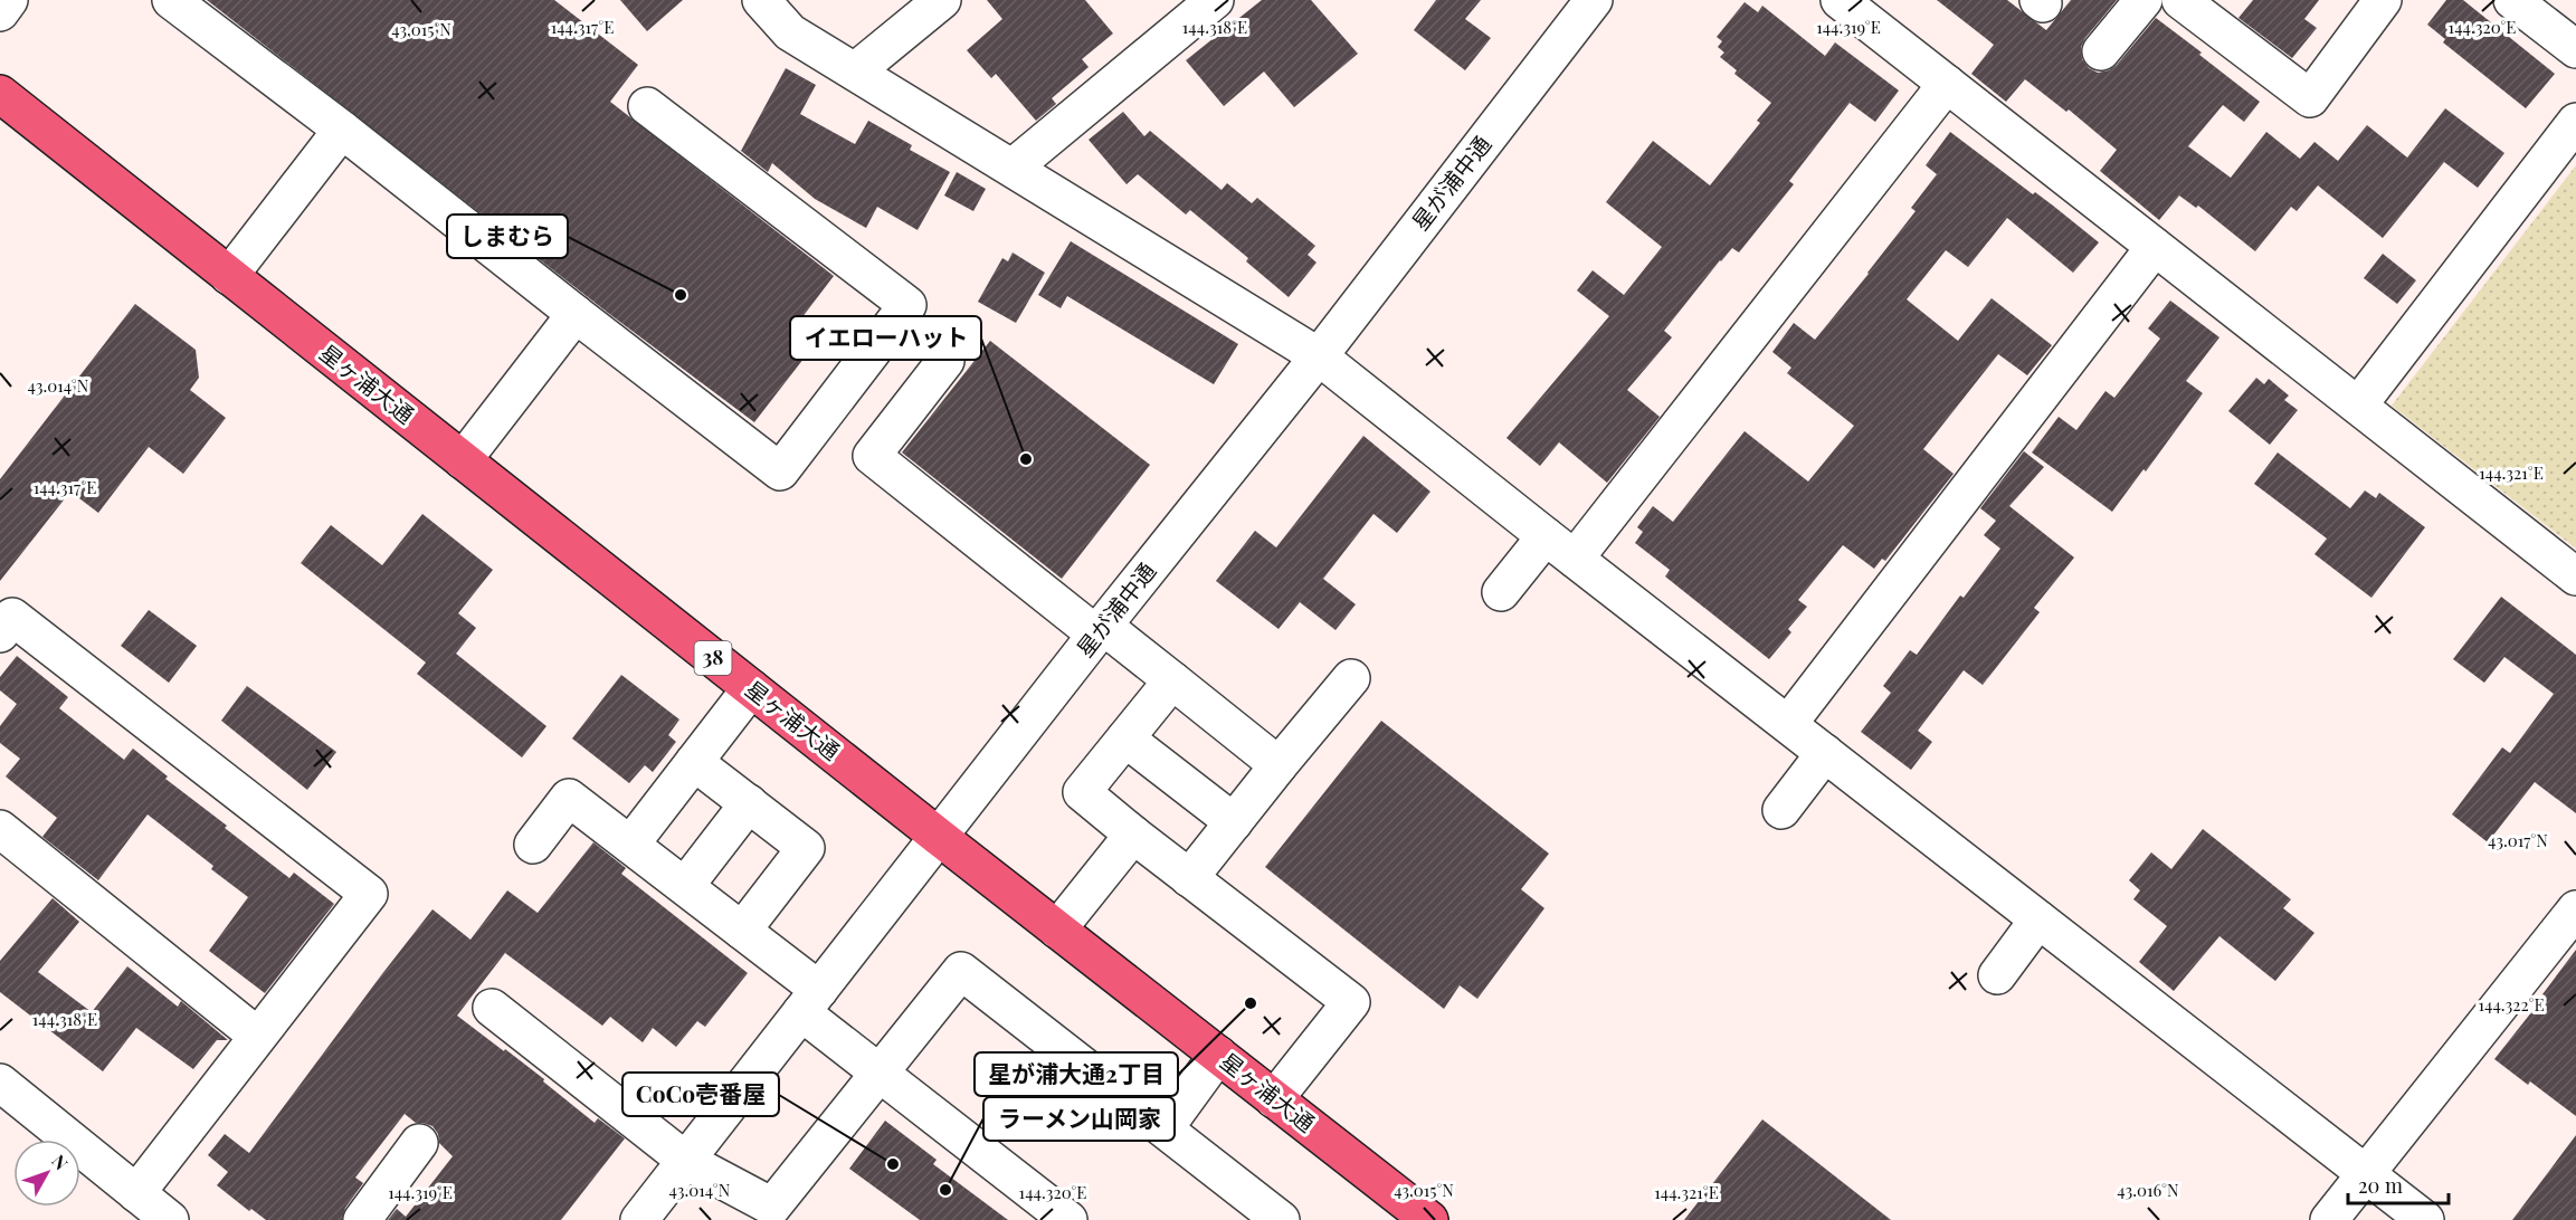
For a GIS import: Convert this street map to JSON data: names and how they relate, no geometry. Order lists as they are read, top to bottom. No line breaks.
{"streets":{"highway":["星ヶ浦大通","38"],"street":["星が浦中通"]},"crossings":[["星が浦中通","星ヶ浦大通"]],"places":["しまむら","イエローハット","星が浦大通2丁目","CoCo壱番屋","ラーメン山岡家"],"scale_bar":"20 m","north":"top right","coordinates":["144.317°E","144.319°E","144.320°E","144.318°E","43.015°N","43.014°N","144.321°E","43.017°N","144.322°E","43.016°N"]}
